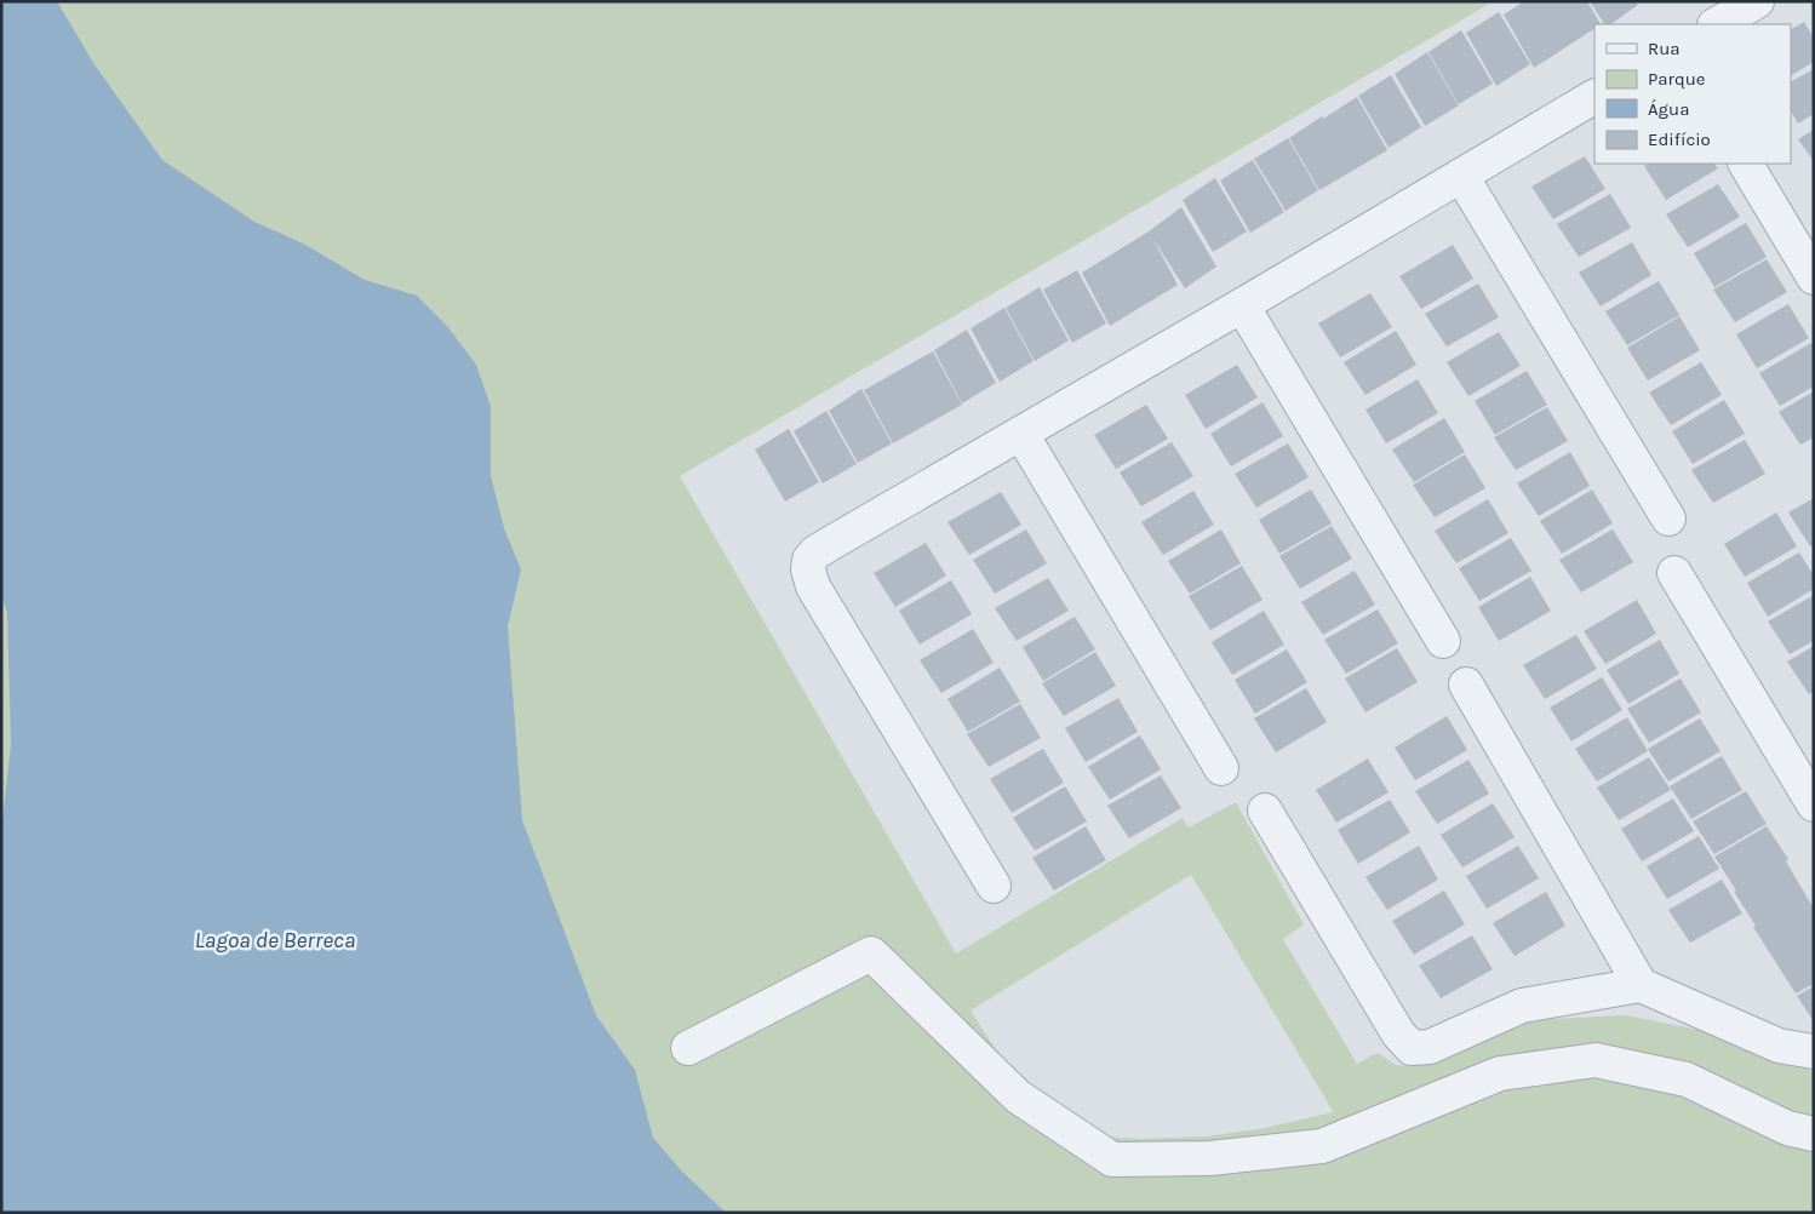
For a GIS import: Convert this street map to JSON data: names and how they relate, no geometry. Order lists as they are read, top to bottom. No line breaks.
{"water":["Lagoa de Berreca"],"legend":["Rua","Parque","Água","Edifício"]}
